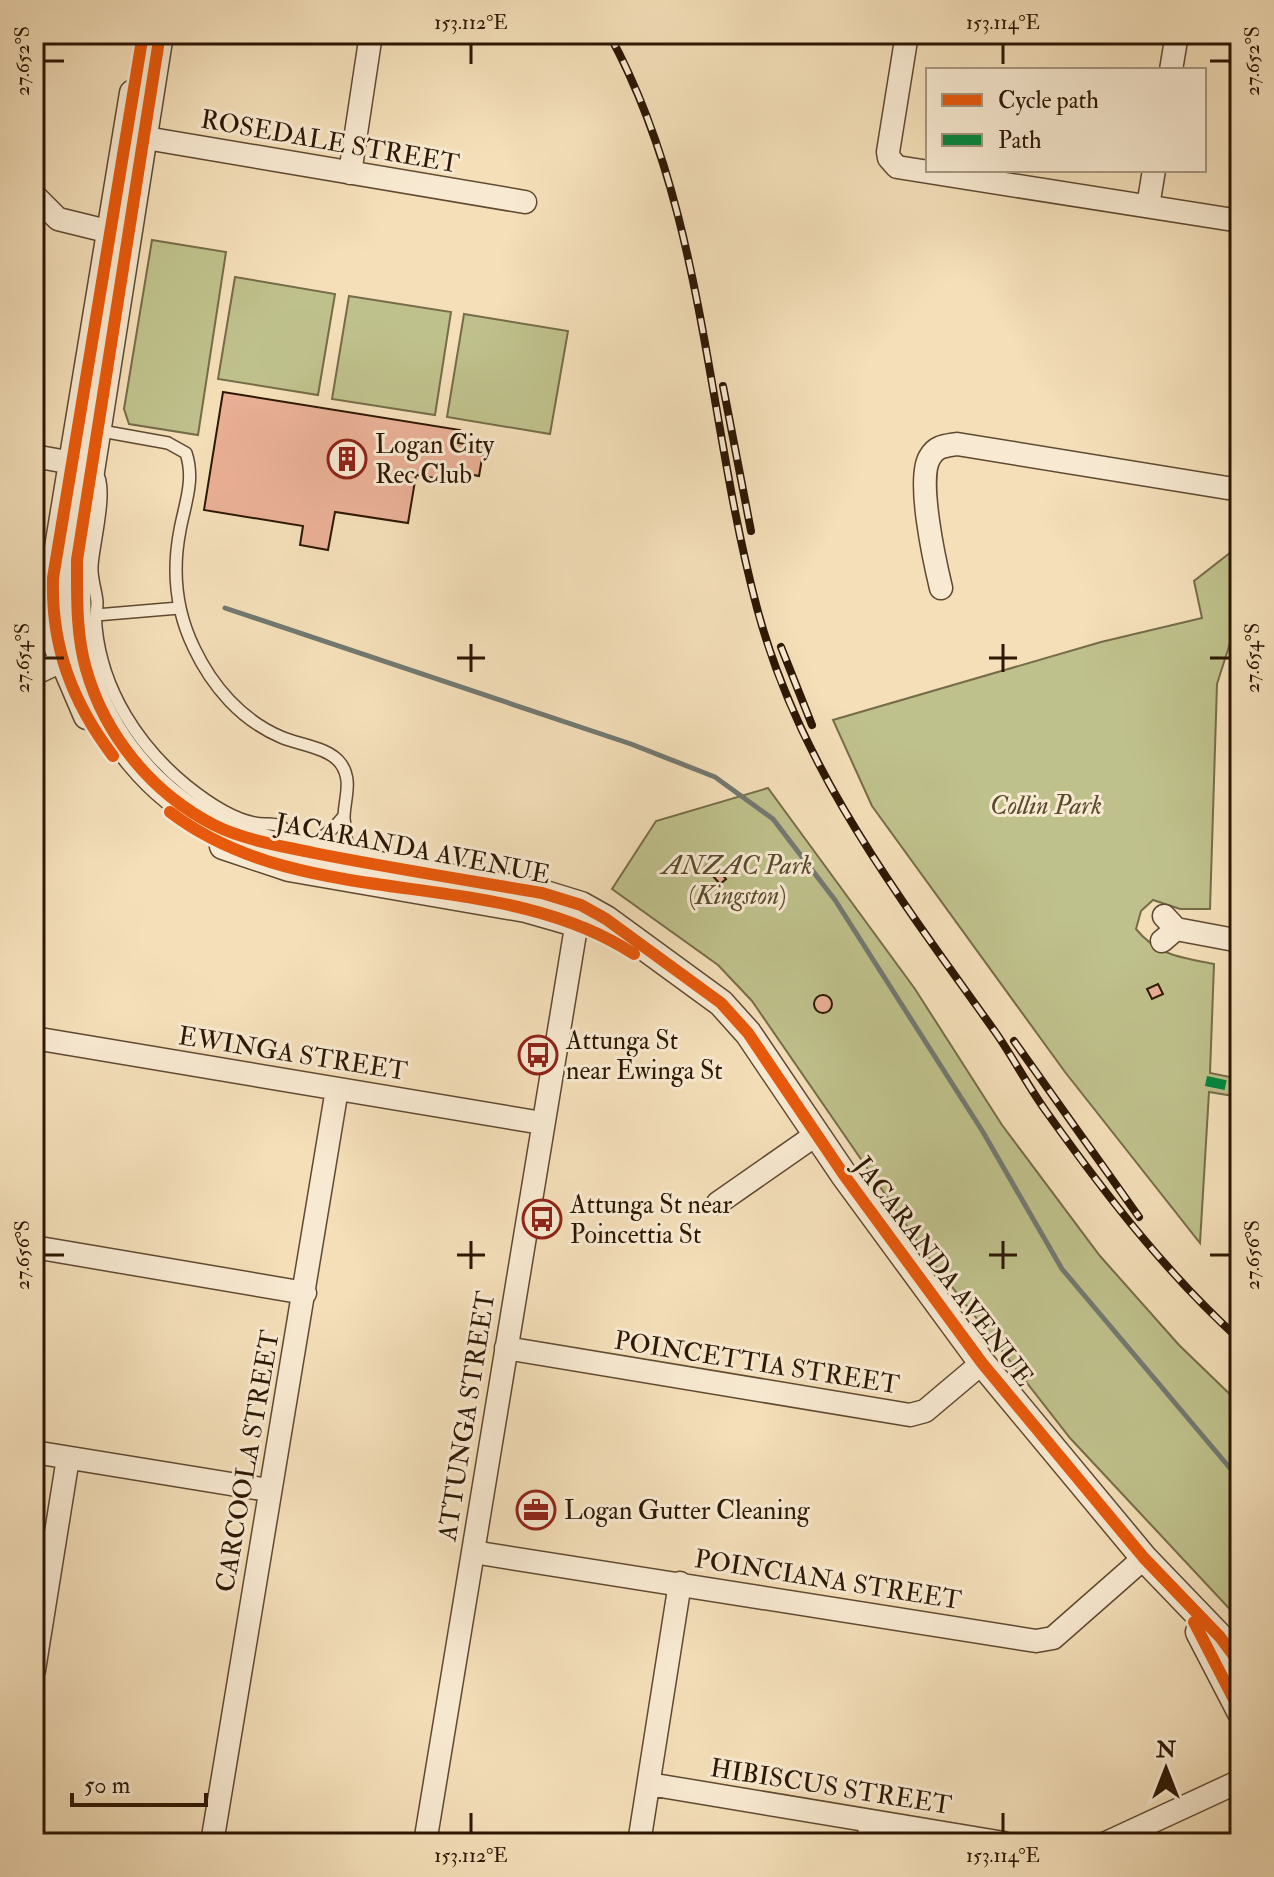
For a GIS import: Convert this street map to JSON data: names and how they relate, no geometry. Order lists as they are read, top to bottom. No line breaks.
{"streets":{"street":["ROSEDALE STREET","JACARANDA AVENUE","EWINGA STREET","POINCETTIA STREET","ATTUNGA STREET","CARCOOLA STREET","POINCIANA STREET","HIBISCUS STREET"]},"crossings":[["ROSEDALE STREET","JACARANDA AVENUE"],["JACARANDA AVENUE","POINCETTIA STREET"],["JACARANDA AVENUE","ATTUNGA STREET"],["JACARANDA AVENUE","POINCIANA STREET"],["EWINGA STREET","ATTUNGA STREET"],["EWINGA STREET","CARCOOLA STREET"],["POINCETTIA STREET","ATTUNGA STREET"],["ATTUNGA STREET","POINCIANA STREET"]],"parks":["Collin Park","ANZAC Park (Kingston)"],"places":{"building":["Logan City Rec Club"],"bus stop":["Attunga St near Ewinga St","Attunga St near Poincettia St"],"office":["Logan Gutter Cleaning"]},"legend":["Cycle path","Path"],"scale_bar":"50 m","north":"top","coordinates":["153.112°E","153.114°E","27.652°S","27.654°S","27.656°S"]}
